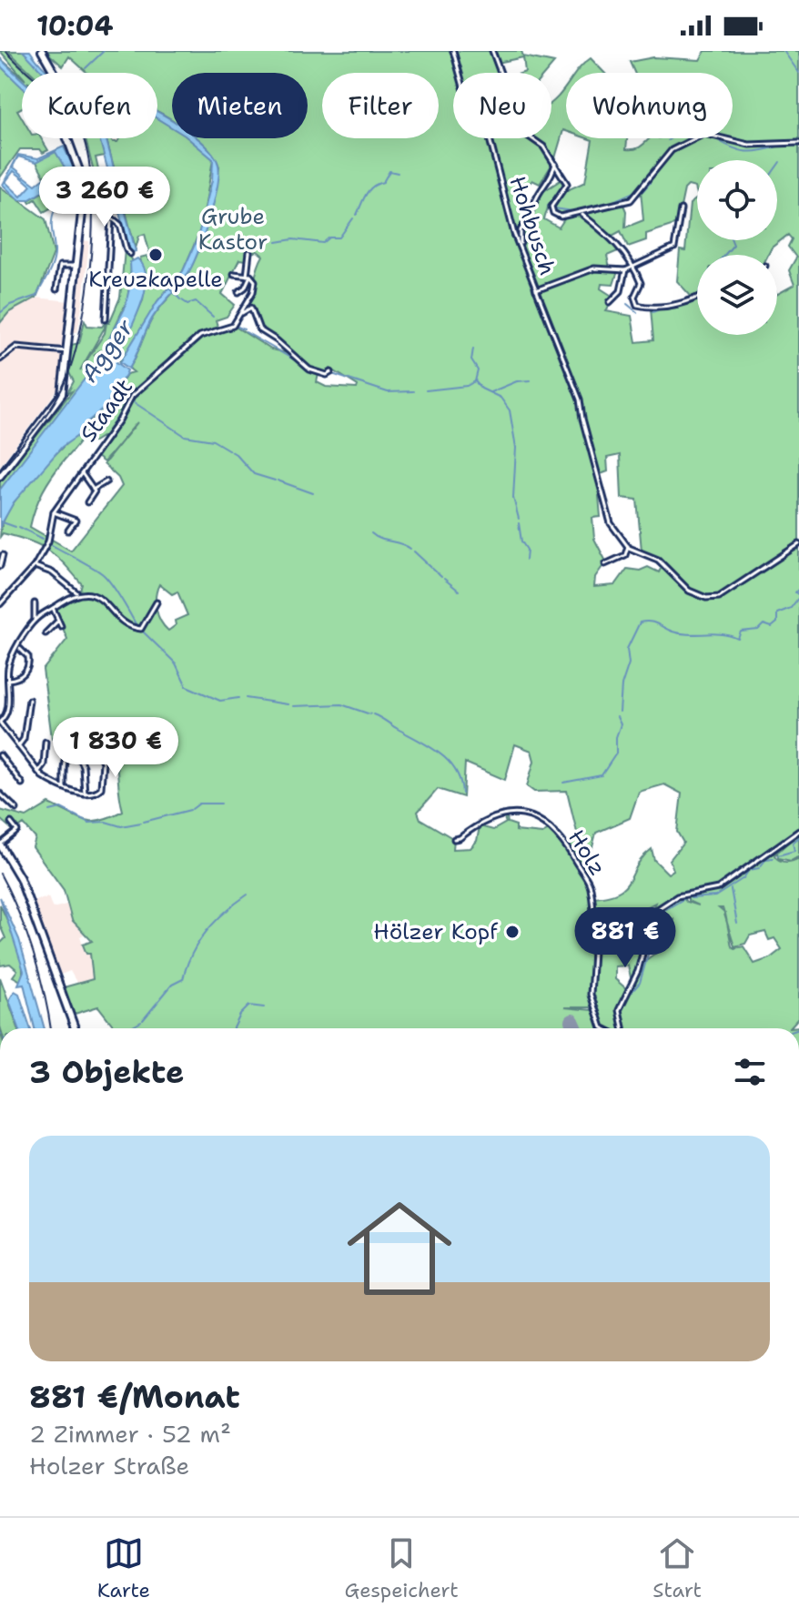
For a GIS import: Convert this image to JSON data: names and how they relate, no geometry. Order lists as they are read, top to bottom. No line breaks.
{"streets":{"street":["Hohbusch","Staadt","Holz"]},"water":["Agger"],"parks":["Grube Kastor"],"places":["Kreuzkapelle","Hölzer Kopf"],"page":{"status":"10:04","chip":["Kaufen","Mieten","Filter","Neu","Wohnung"],"price":["3 260 €","1 830 €","881 €"],"heading":"3 Objekte","list":[{"name":"881 €/Monat","note":"2 Zimmer · 52 m² · Holzer Straße"}],"tabs":["Karte","Gespeichert","Start"]}}
